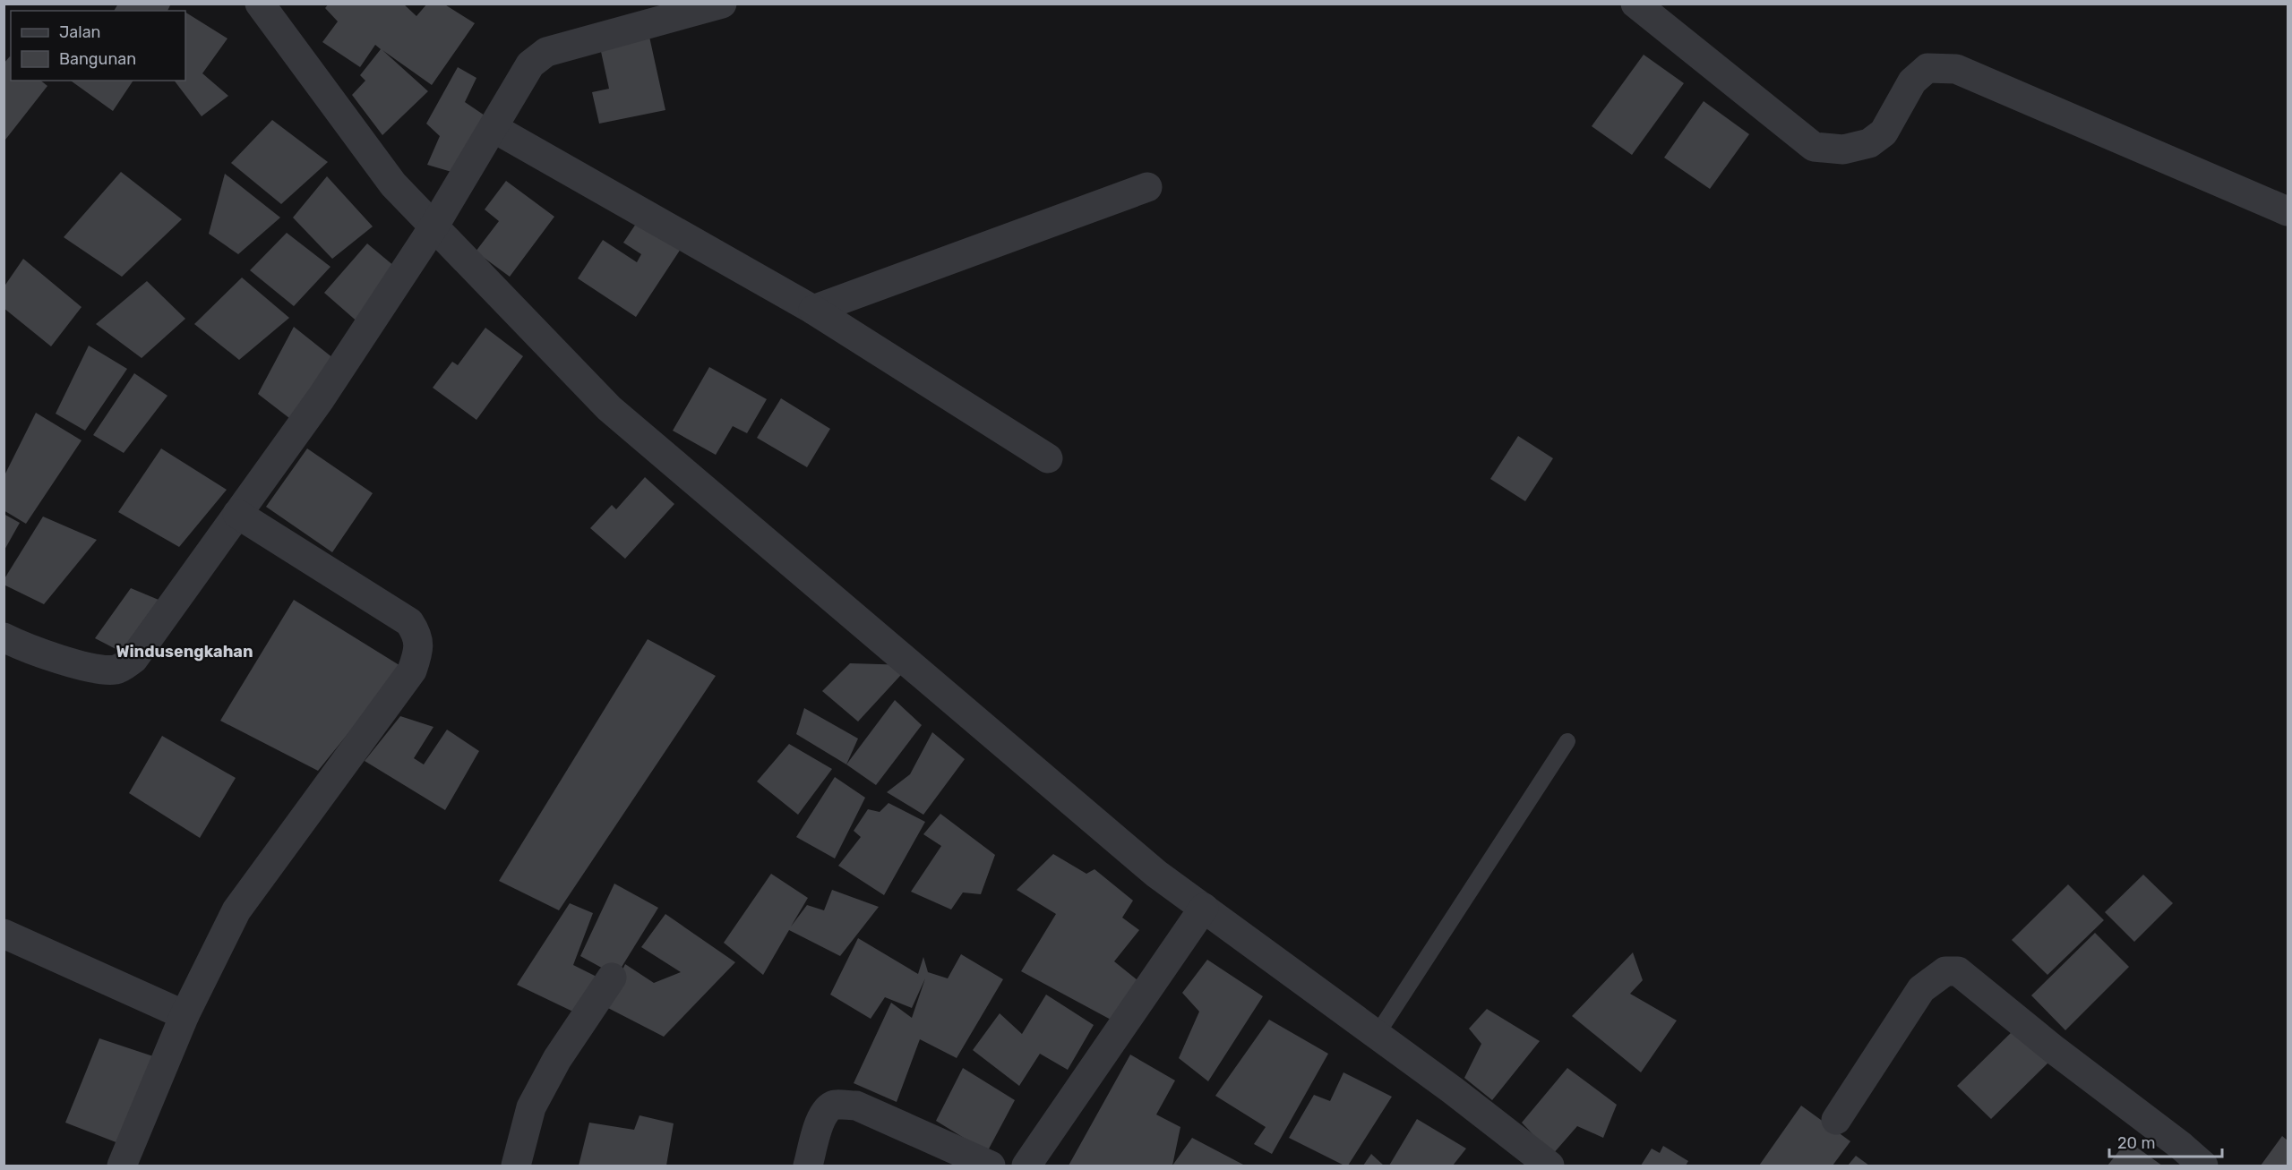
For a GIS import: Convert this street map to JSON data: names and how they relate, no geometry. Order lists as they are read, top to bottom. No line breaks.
{"districts":["Windusengkahan"],"legend":["Jalan","Bangunan"],"scale_bar":"20 m"}
